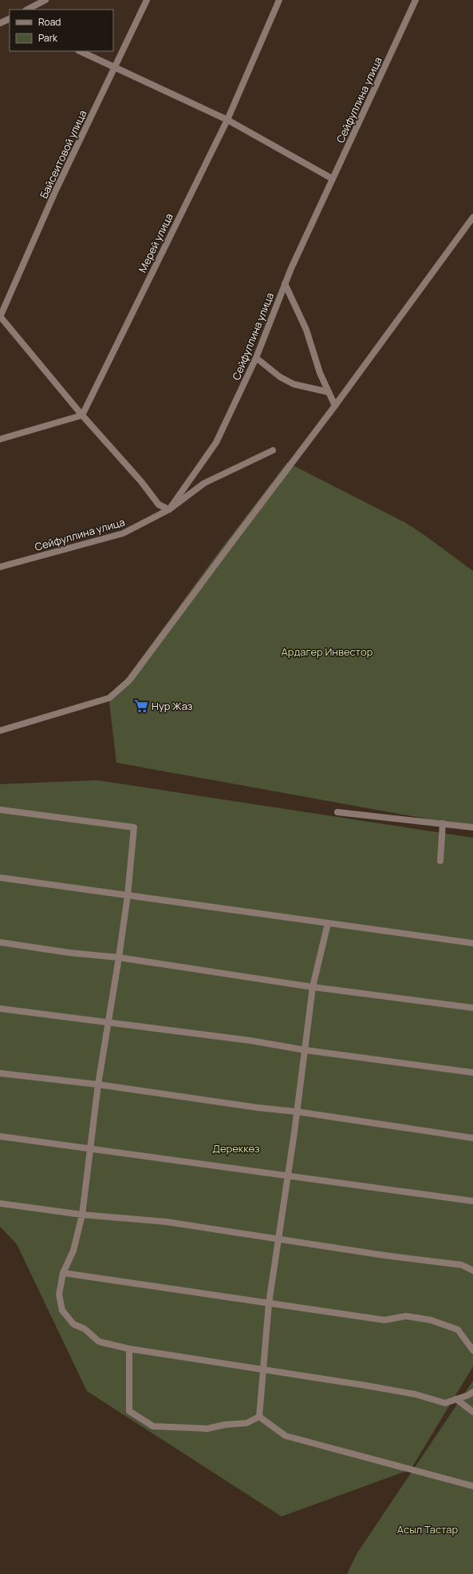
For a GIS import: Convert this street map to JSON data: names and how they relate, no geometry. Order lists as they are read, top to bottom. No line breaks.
{"streets":{"street":["Сейфуллина улица","Байсеитовой улица","Мерей улица"]},"parks":["Ардагер Инвестор","Дереккөз","Асыл Тастар"],"places":{"supermarket":["Нур Жаз"]},"legend":["Road","Park"]}
